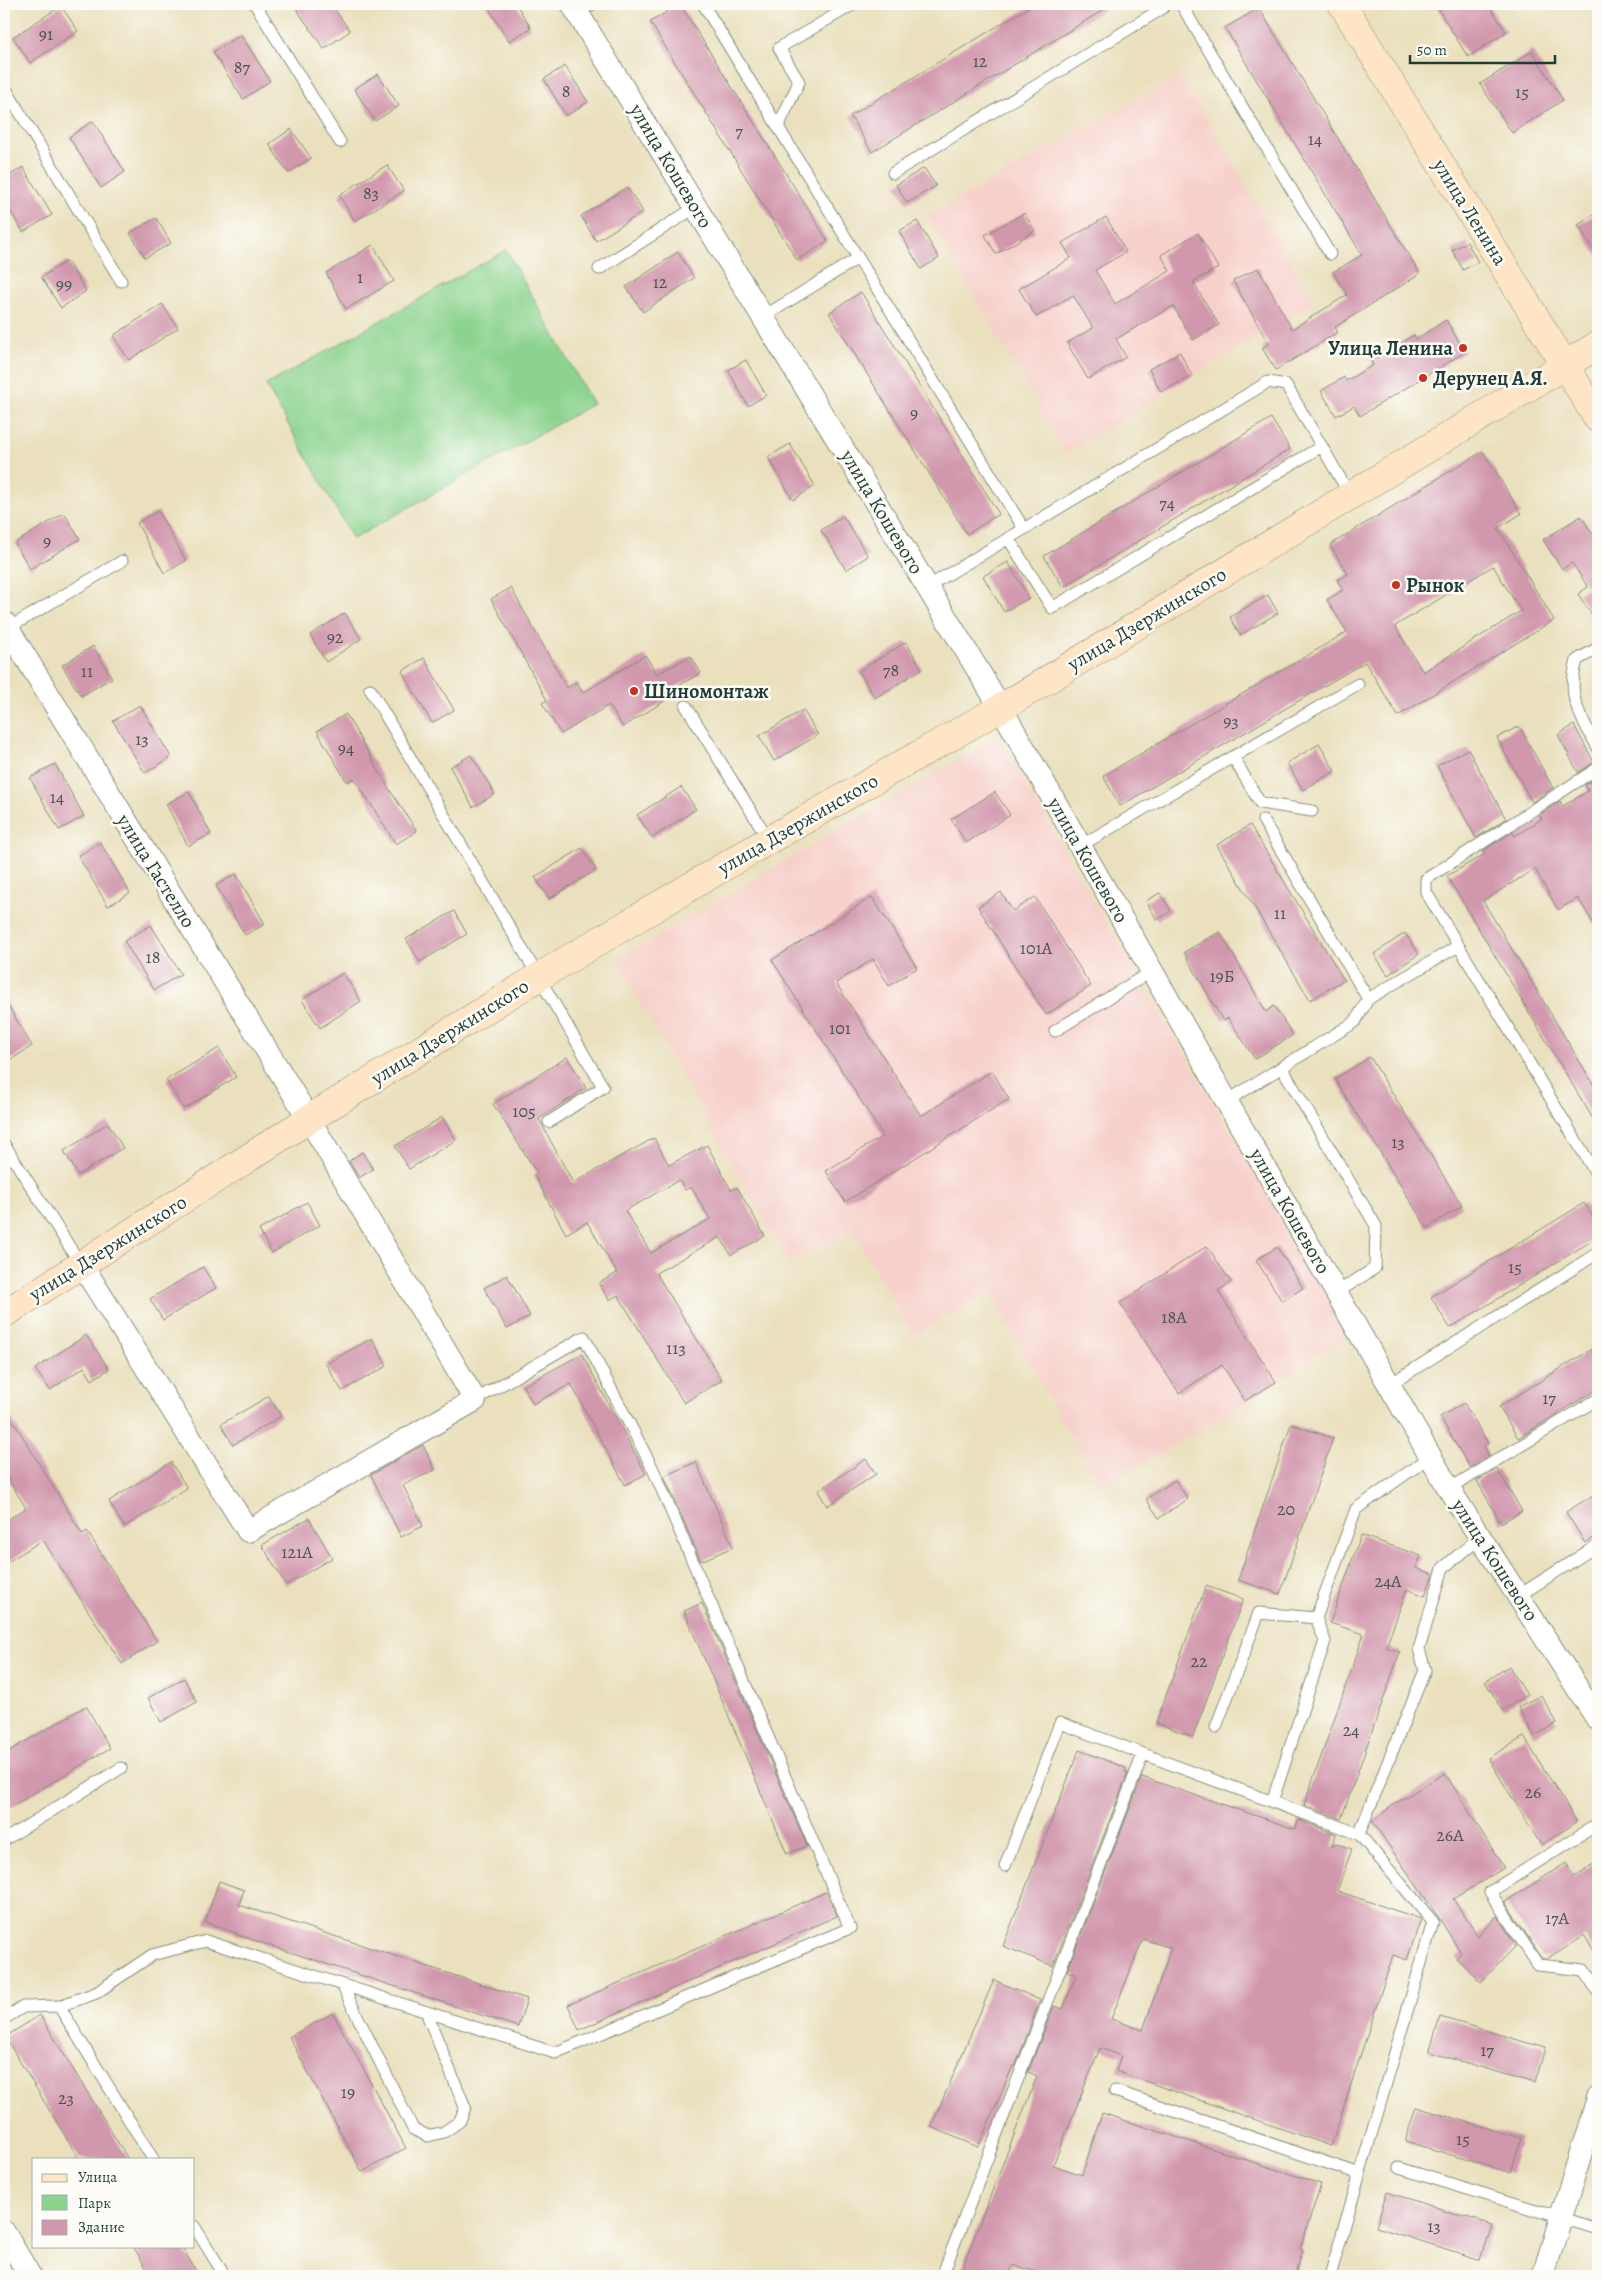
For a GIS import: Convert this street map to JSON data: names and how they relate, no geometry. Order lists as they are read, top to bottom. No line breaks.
{"streets":{"street":["улица Кошевого","улица Ленина","улица Дзержинского","улица Гастелло"]},"crossings":[["улица Кошевого","улица Дзержинского"],["улица Ленина","улица Дзержинского"],["улица Дзержинского","улица Гастелло"]],"places":["Улица Ленина","Дерунец А.Я.","Рынок","Шиномонтаж"],"house_numbers":["91","12","87","8","15","7","14","83","1","12","99","9","74","9","92","78","11","93","13","94","14","11","101А","18","19Б","101","105","13","15","18А","113","17","20","121А","24А","22","24","26","26А","17А","17","19","23","15","13"],"legend":["Улица","Парк","Здание"],"scale_bar":"50 m"}
